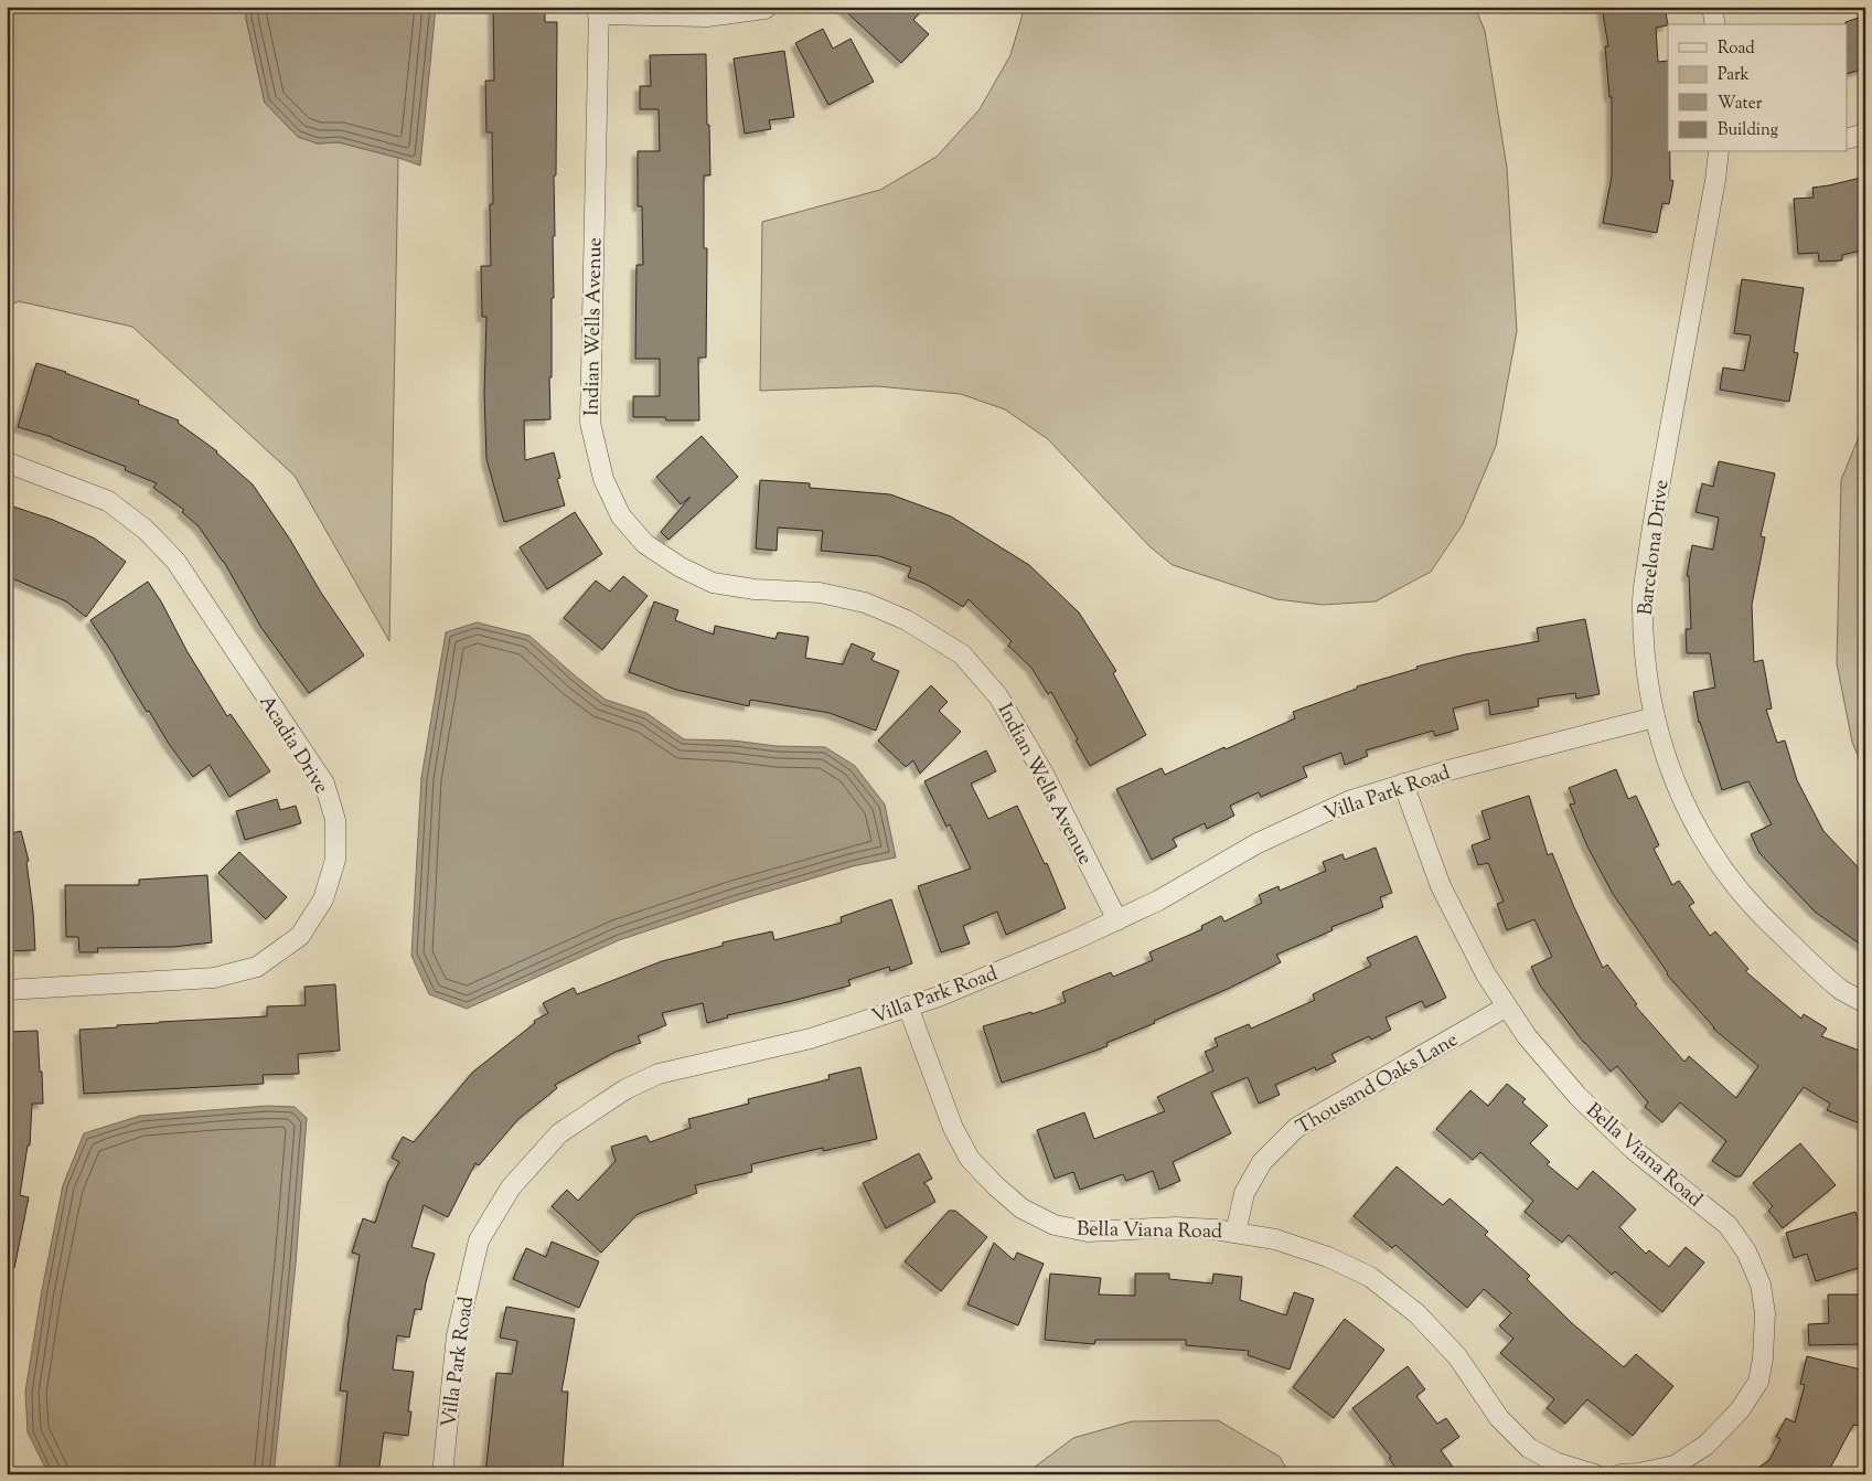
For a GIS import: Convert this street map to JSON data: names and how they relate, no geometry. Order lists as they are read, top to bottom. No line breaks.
{"streets":{"street":["Indian Wells Avenue","Barcelona Drive","Acadia Drive","Villa Park Road","Thousand Oaks Lane","Bella Viana Road"]},"crossings":[["Indian Wells Avenue","Villa Park Road"],["Barcelona Drive","Villa Park Road"],["Villa Park Road","Bella Viana Road"],["Thousand Oaks Lane","Bella Viana Road"]],"legend":["Road","Park","Water","Building"]}
